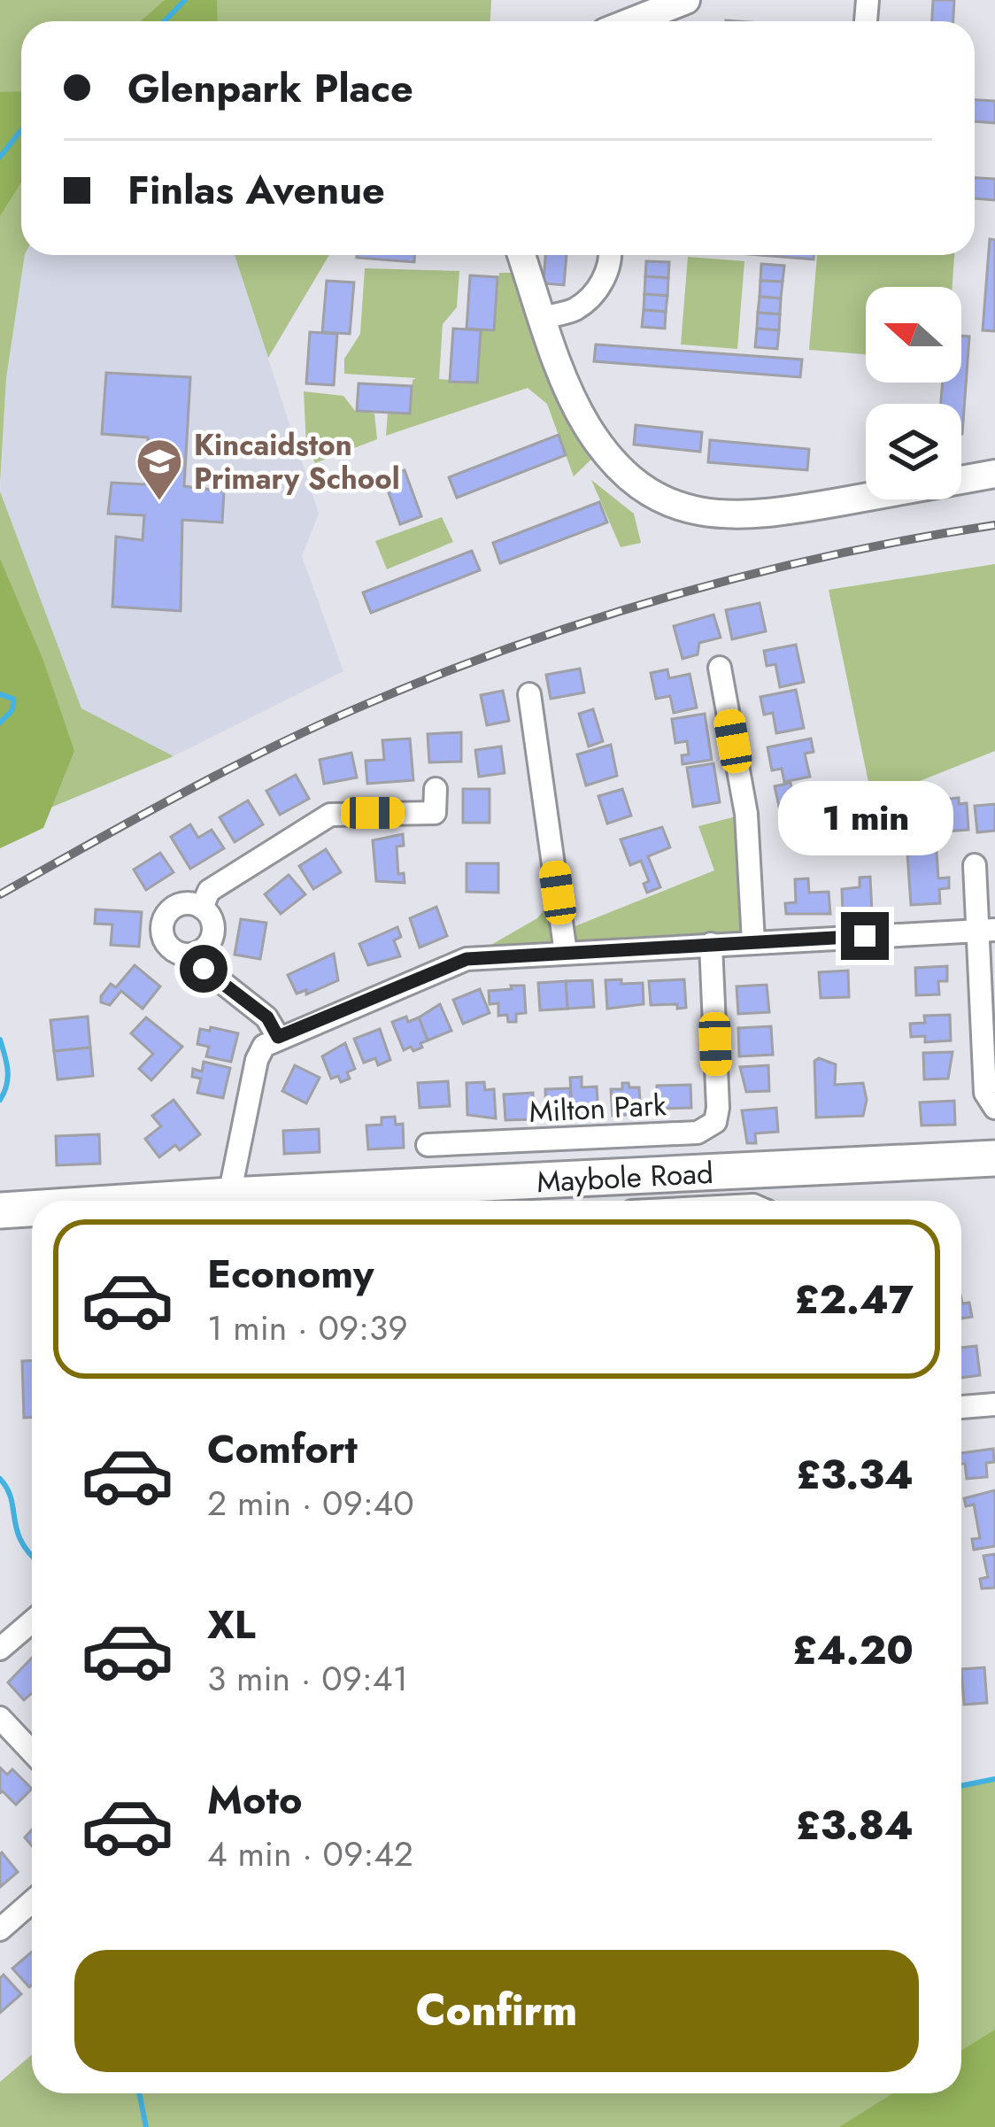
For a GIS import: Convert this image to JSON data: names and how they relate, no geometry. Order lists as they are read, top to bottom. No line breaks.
{"streets":{"main road":["Maybole Road"],"street":["Milton Park"]},"places":{"school or university":["Kincaidston Primary School"]},"north":"left","page":{"banner":["Glenpark Place","Finlas Avenue"],"bubble":"1 min","list":[{"name":"Economy","note":"1 min · 09:39","value":"£2.47"},{"name":"Comfort","note":"2 min · 09:40","value":"£3.34"},{"name":"XL","note":"3 min · 09:41","value":"£4.20"},{"name":"Moto","note":"4 min · 09:42","value":"£3.84"}],"buttons":"Confirm"}}
